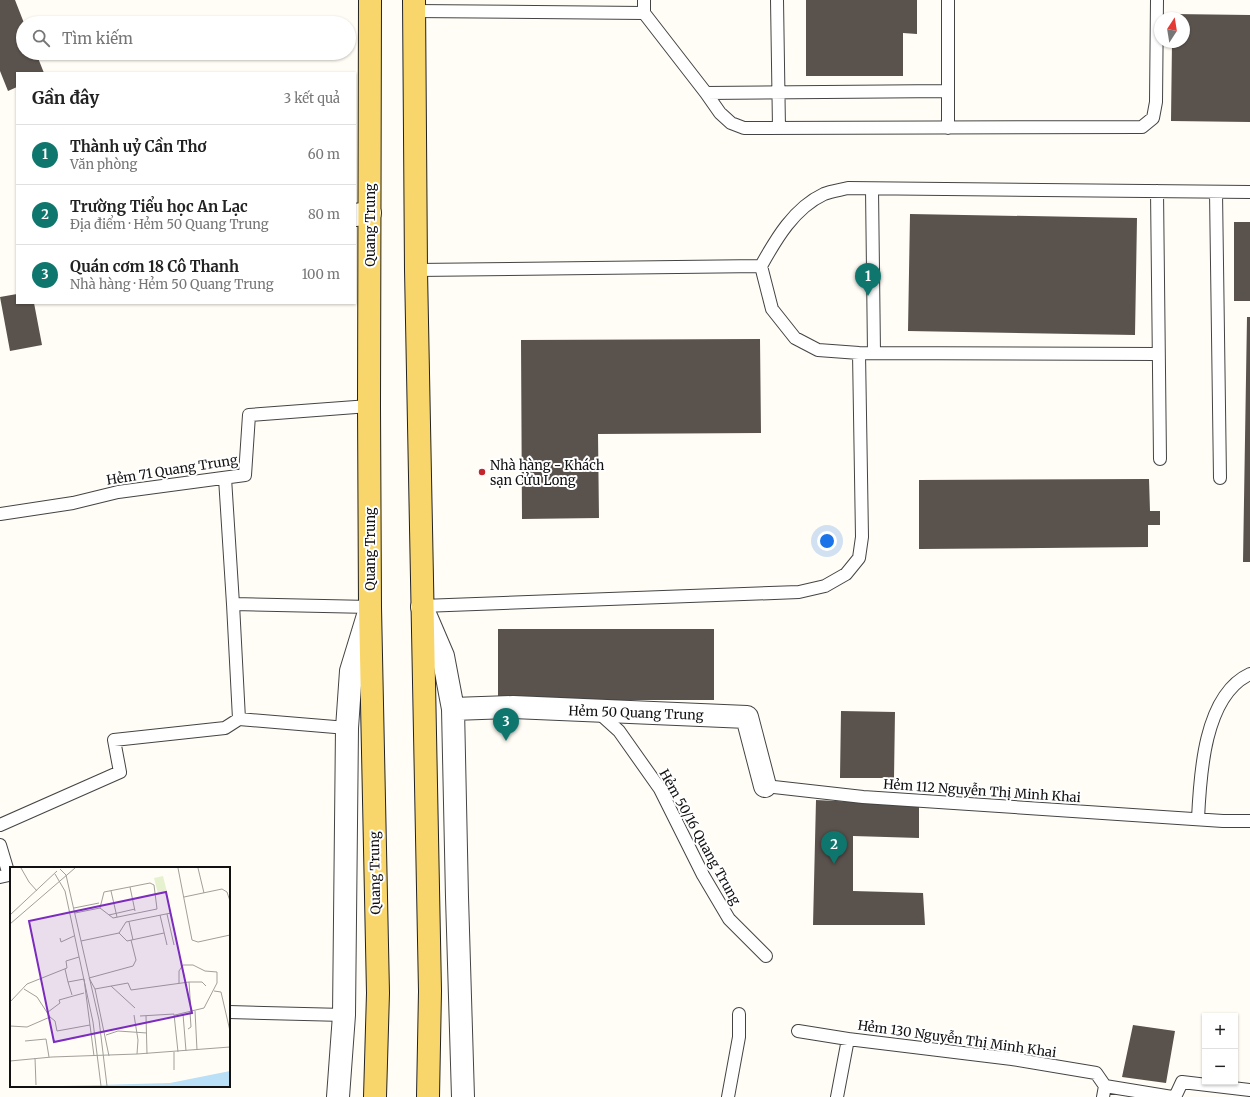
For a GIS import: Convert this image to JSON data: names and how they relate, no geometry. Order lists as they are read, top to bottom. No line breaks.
{"streets":{"main road":["Quang Trung"],"street":["Hẻm 50 Quang Trung"],"lane":["Hẻm 71 Quang Trung","Hẻm 112 Nguyễn Thị Minh Khai","Hẻm 50/16 Quang Trung","Hẻm 130 Nguyễn Thị Minh Khai"]},"crossings":[["Quang Trung","Hẻm 71 Quang Trung"],["Hẻm 50 Quang Trung","Hẻm 112 Nguyễn Thị Minh Khai"],["Hẻm 50 Quang Trung","Hẻm 50/16 Quang Trung"]],"places":["Nhà hàng - Khách sạn Cửu Long"],"north":"top","page":{"search":"Tìm kiếm","heading":["Gần đây","3 kết quả"],"list":[{"mark":"1","name":"Thành uỷ Cần Thơ","note":"Văn phòng","value":"60 m"},{"mark":"2","name":"Trường Tiểu học An Lạc","note":"Địa điểm · Hẻm 50 Quang Trung","value":"80 m"},{"mark":"3","name":"Quán cơm 18 Cô Thanh","note":"Nhà hàng · Hẻm 50 Quang Trung","value":"100 m"}],"pins":["1","3","2"],"map_buttons":["+","−"]}}
